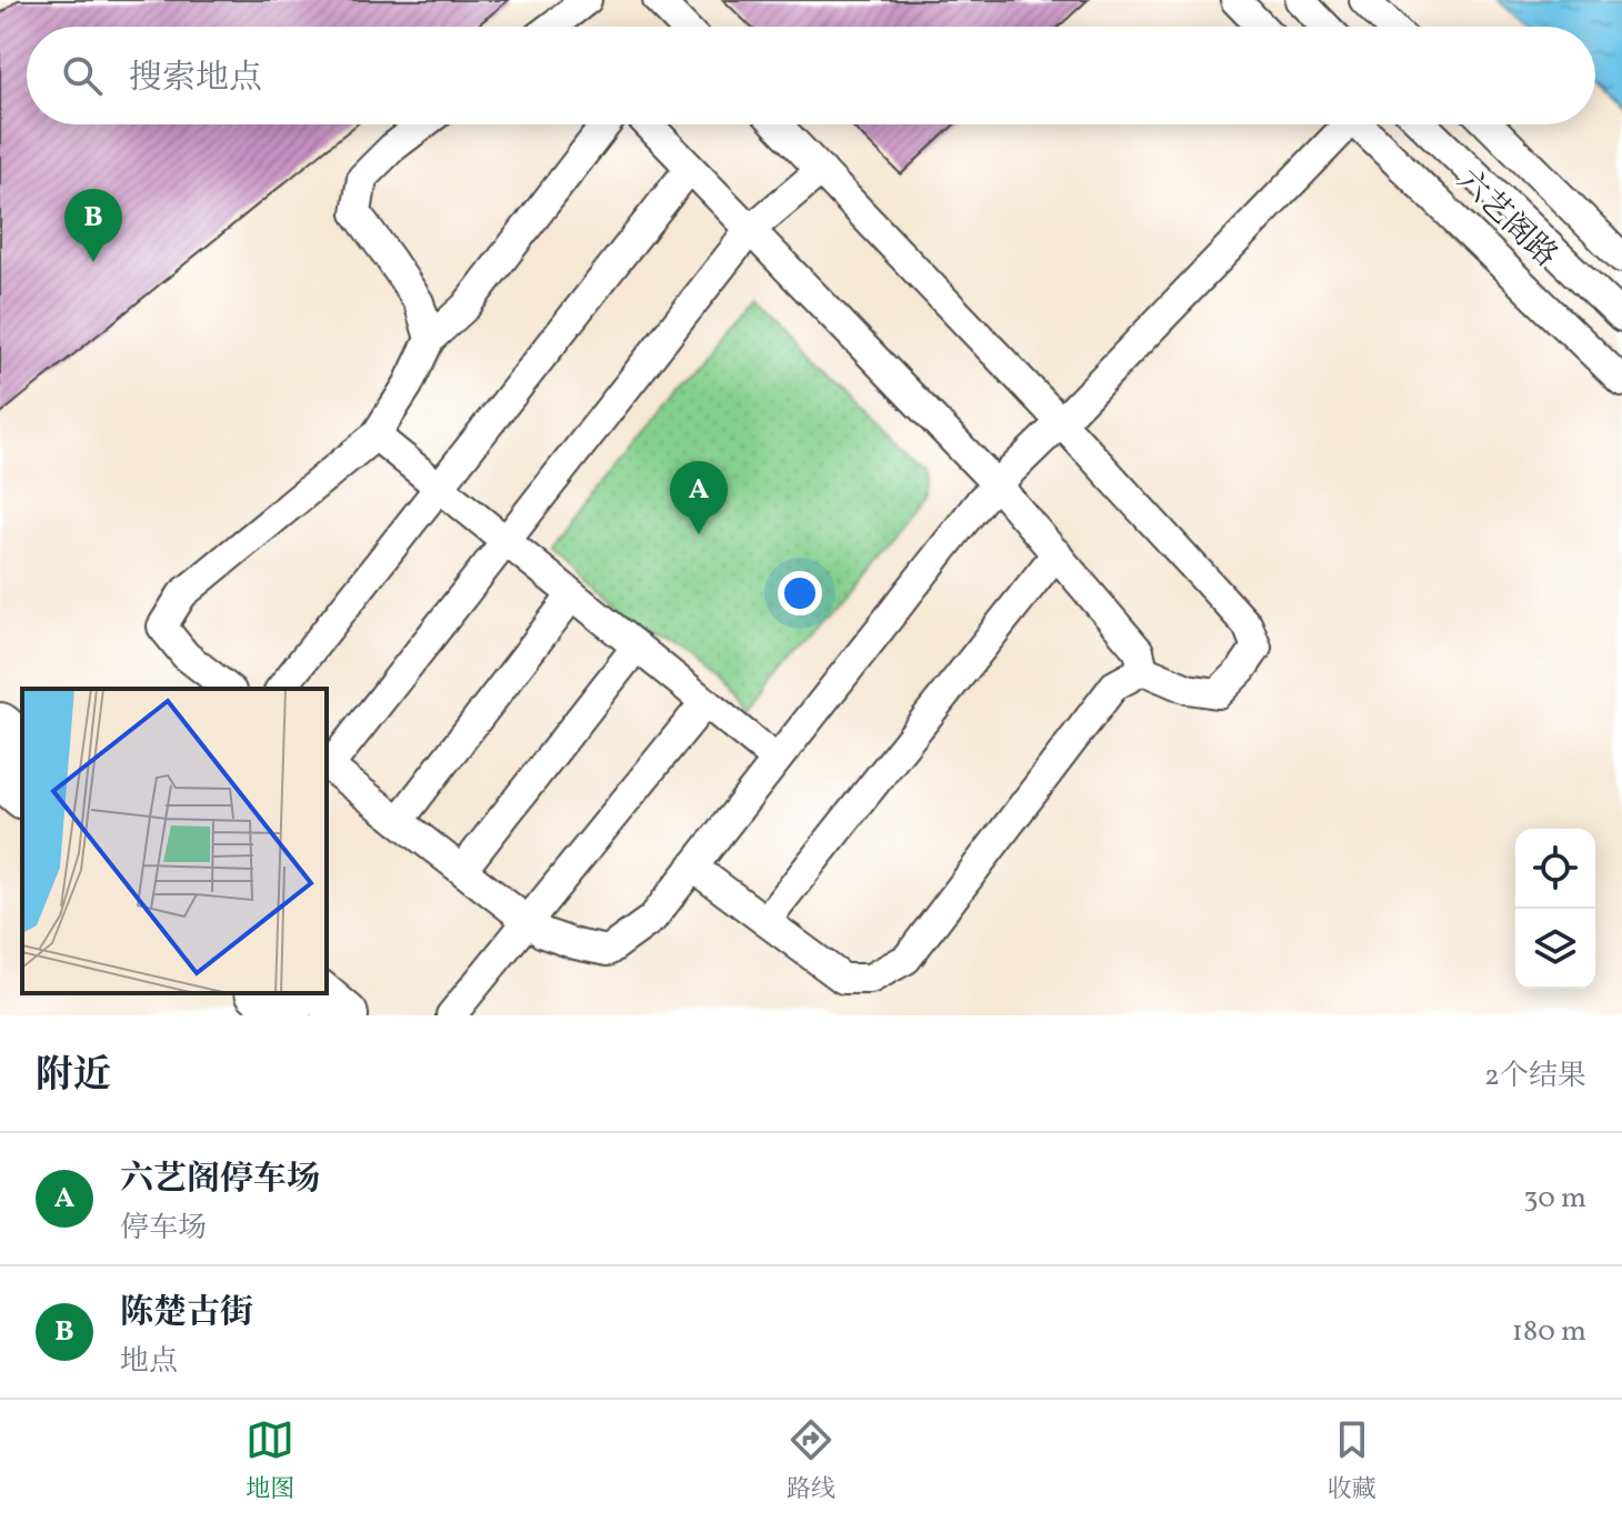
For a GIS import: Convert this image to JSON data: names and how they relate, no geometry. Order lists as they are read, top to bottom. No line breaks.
{"streets":{"street":["六艺阁路"]},"page":{"search":"搜索地点","pins":["B","A"],"heading":["附近","2个结果"],"list":[{"mark":"A","name":"六艺阁停车场","note":"停车场","value":"30 m"},{"mark":"B","name":"陈楚古街","note":"地点","value":"180 m"}],"nav":["地图","路线","收藏"]}}
